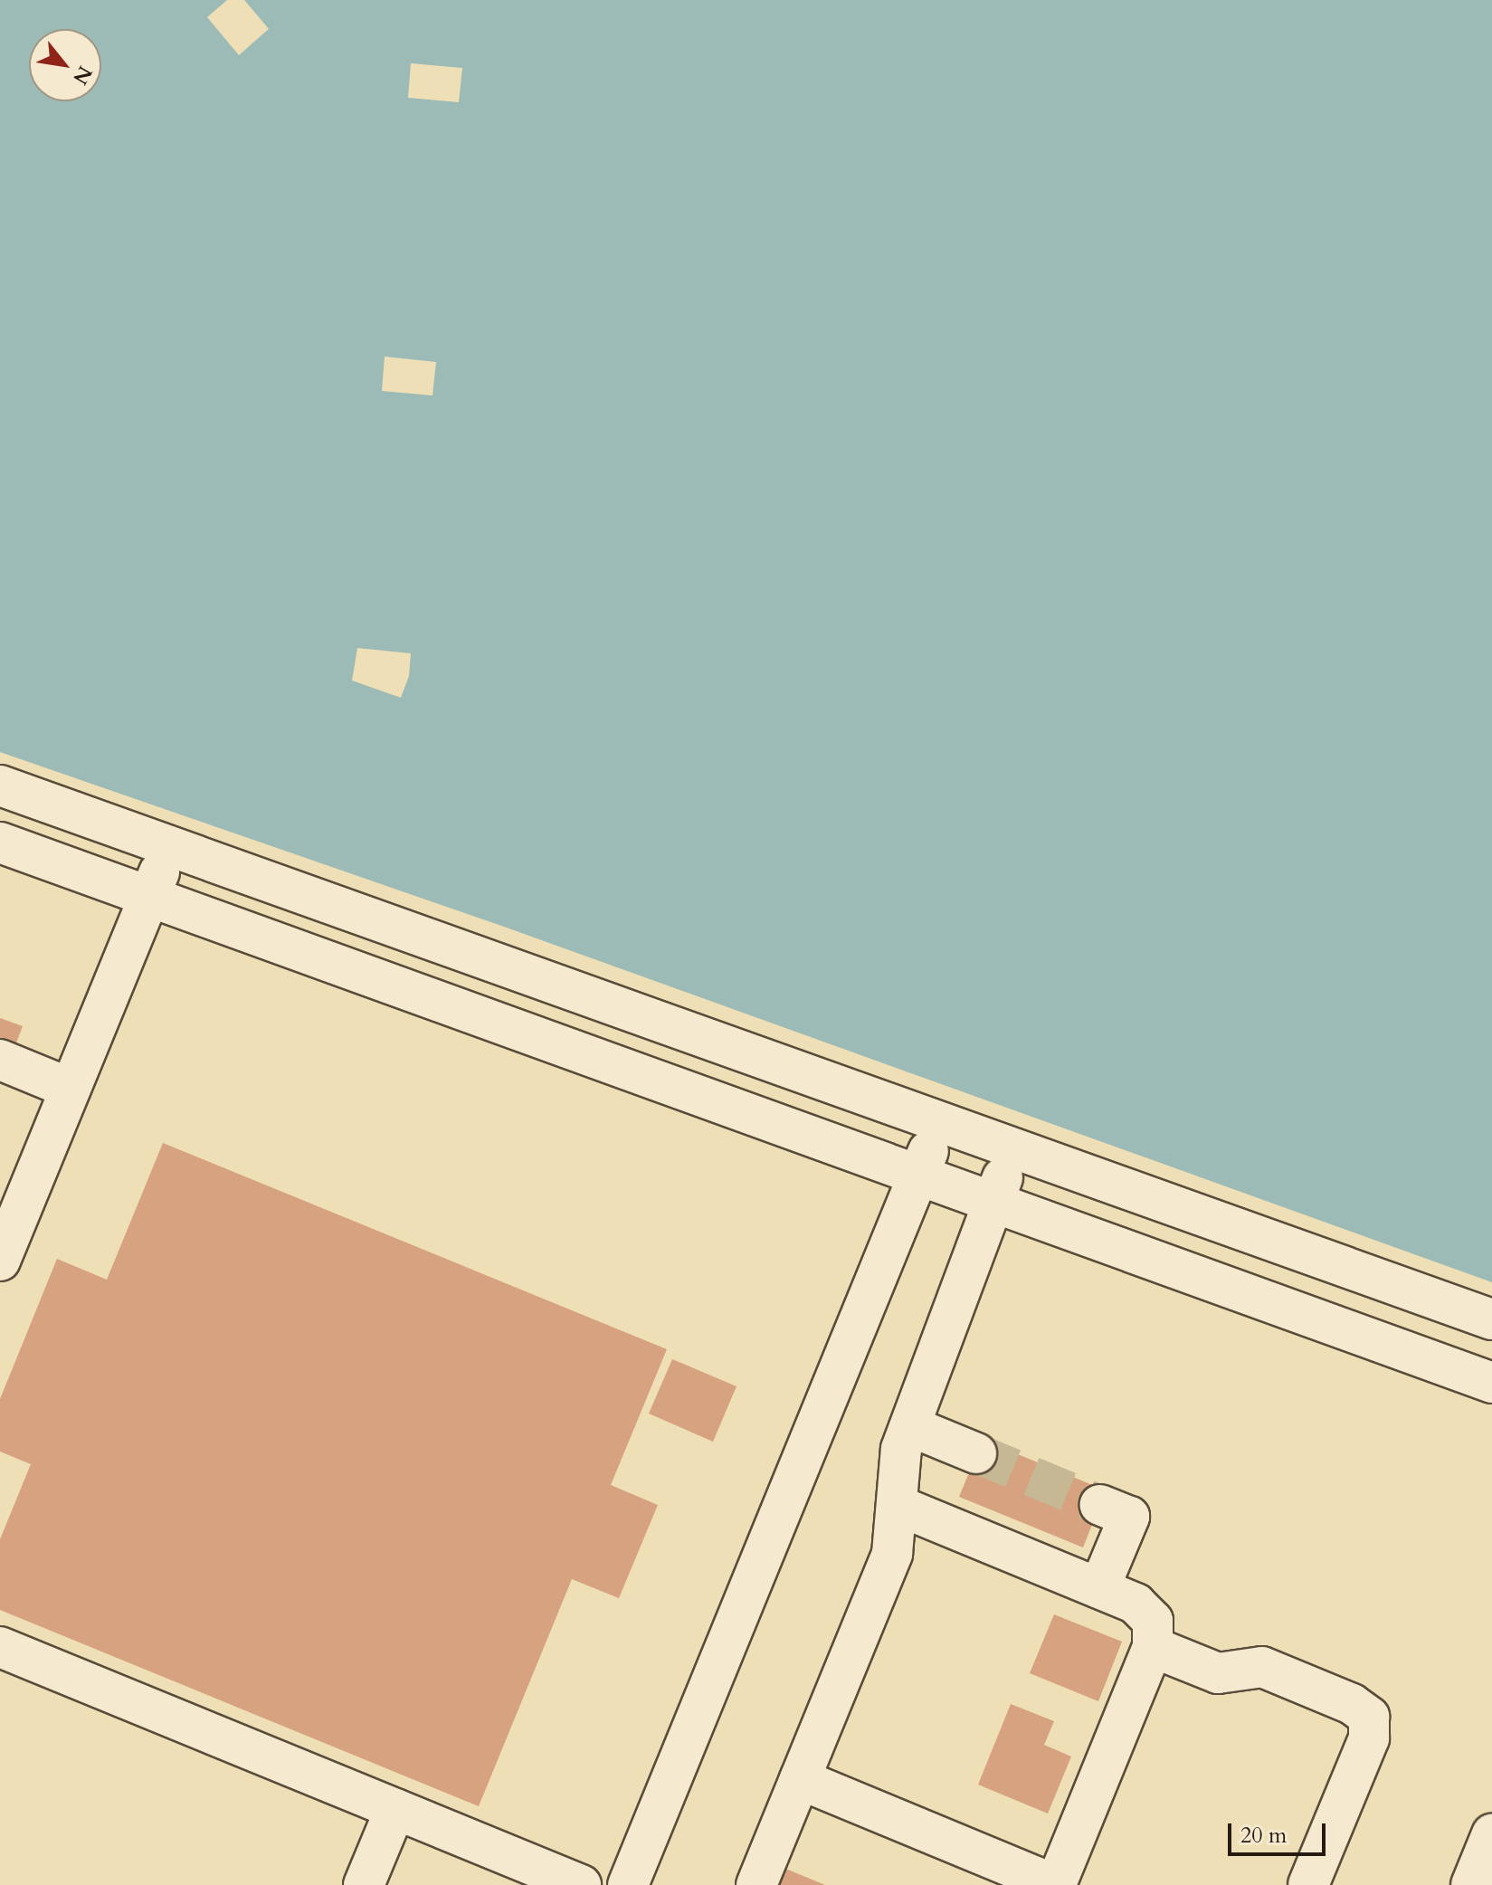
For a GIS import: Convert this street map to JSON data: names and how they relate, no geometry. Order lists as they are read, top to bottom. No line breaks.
{"scale_bar":"20 m","north":"bottom right"}
